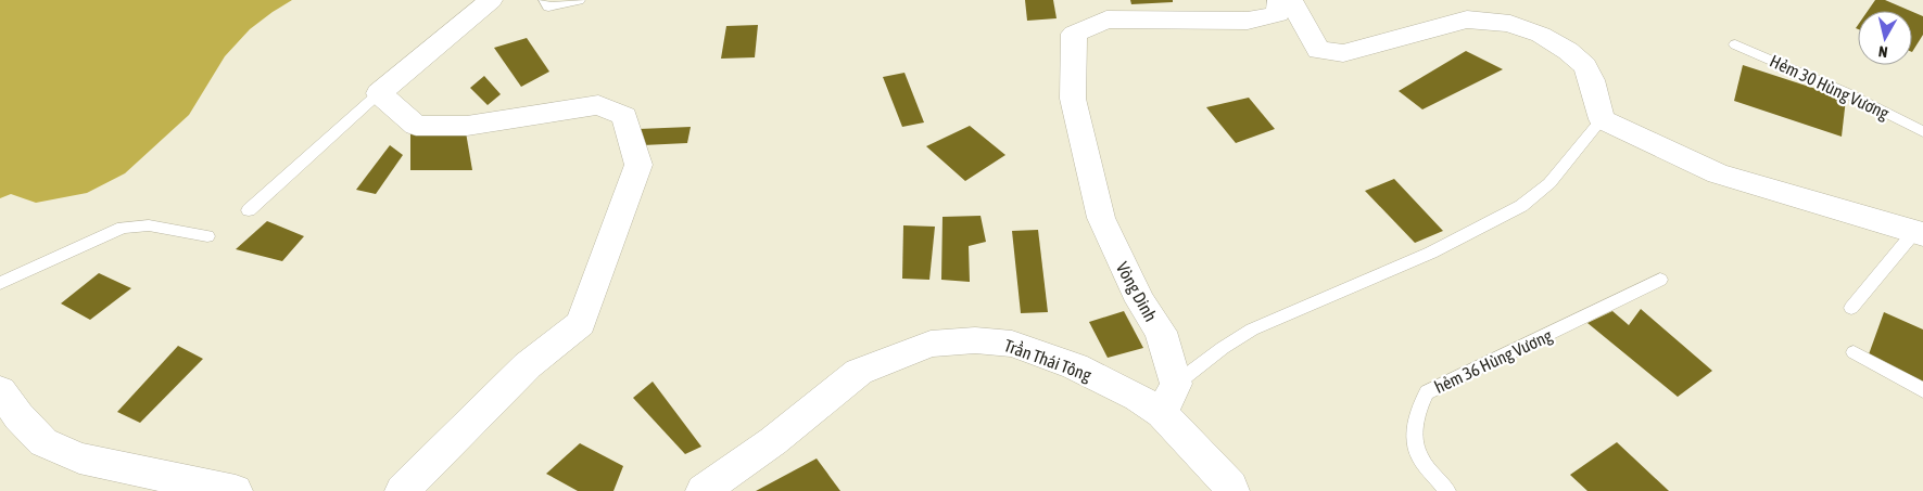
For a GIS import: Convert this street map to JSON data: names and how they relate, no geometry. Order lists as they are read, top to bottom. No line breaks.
{"streets":{"street":["Vòng Dinh","Trần Thái Tông"],"lane":["Hẻm 30 Hùng Vương","hẻm 36 Hùng Vương"]},"north":"bottom"}
